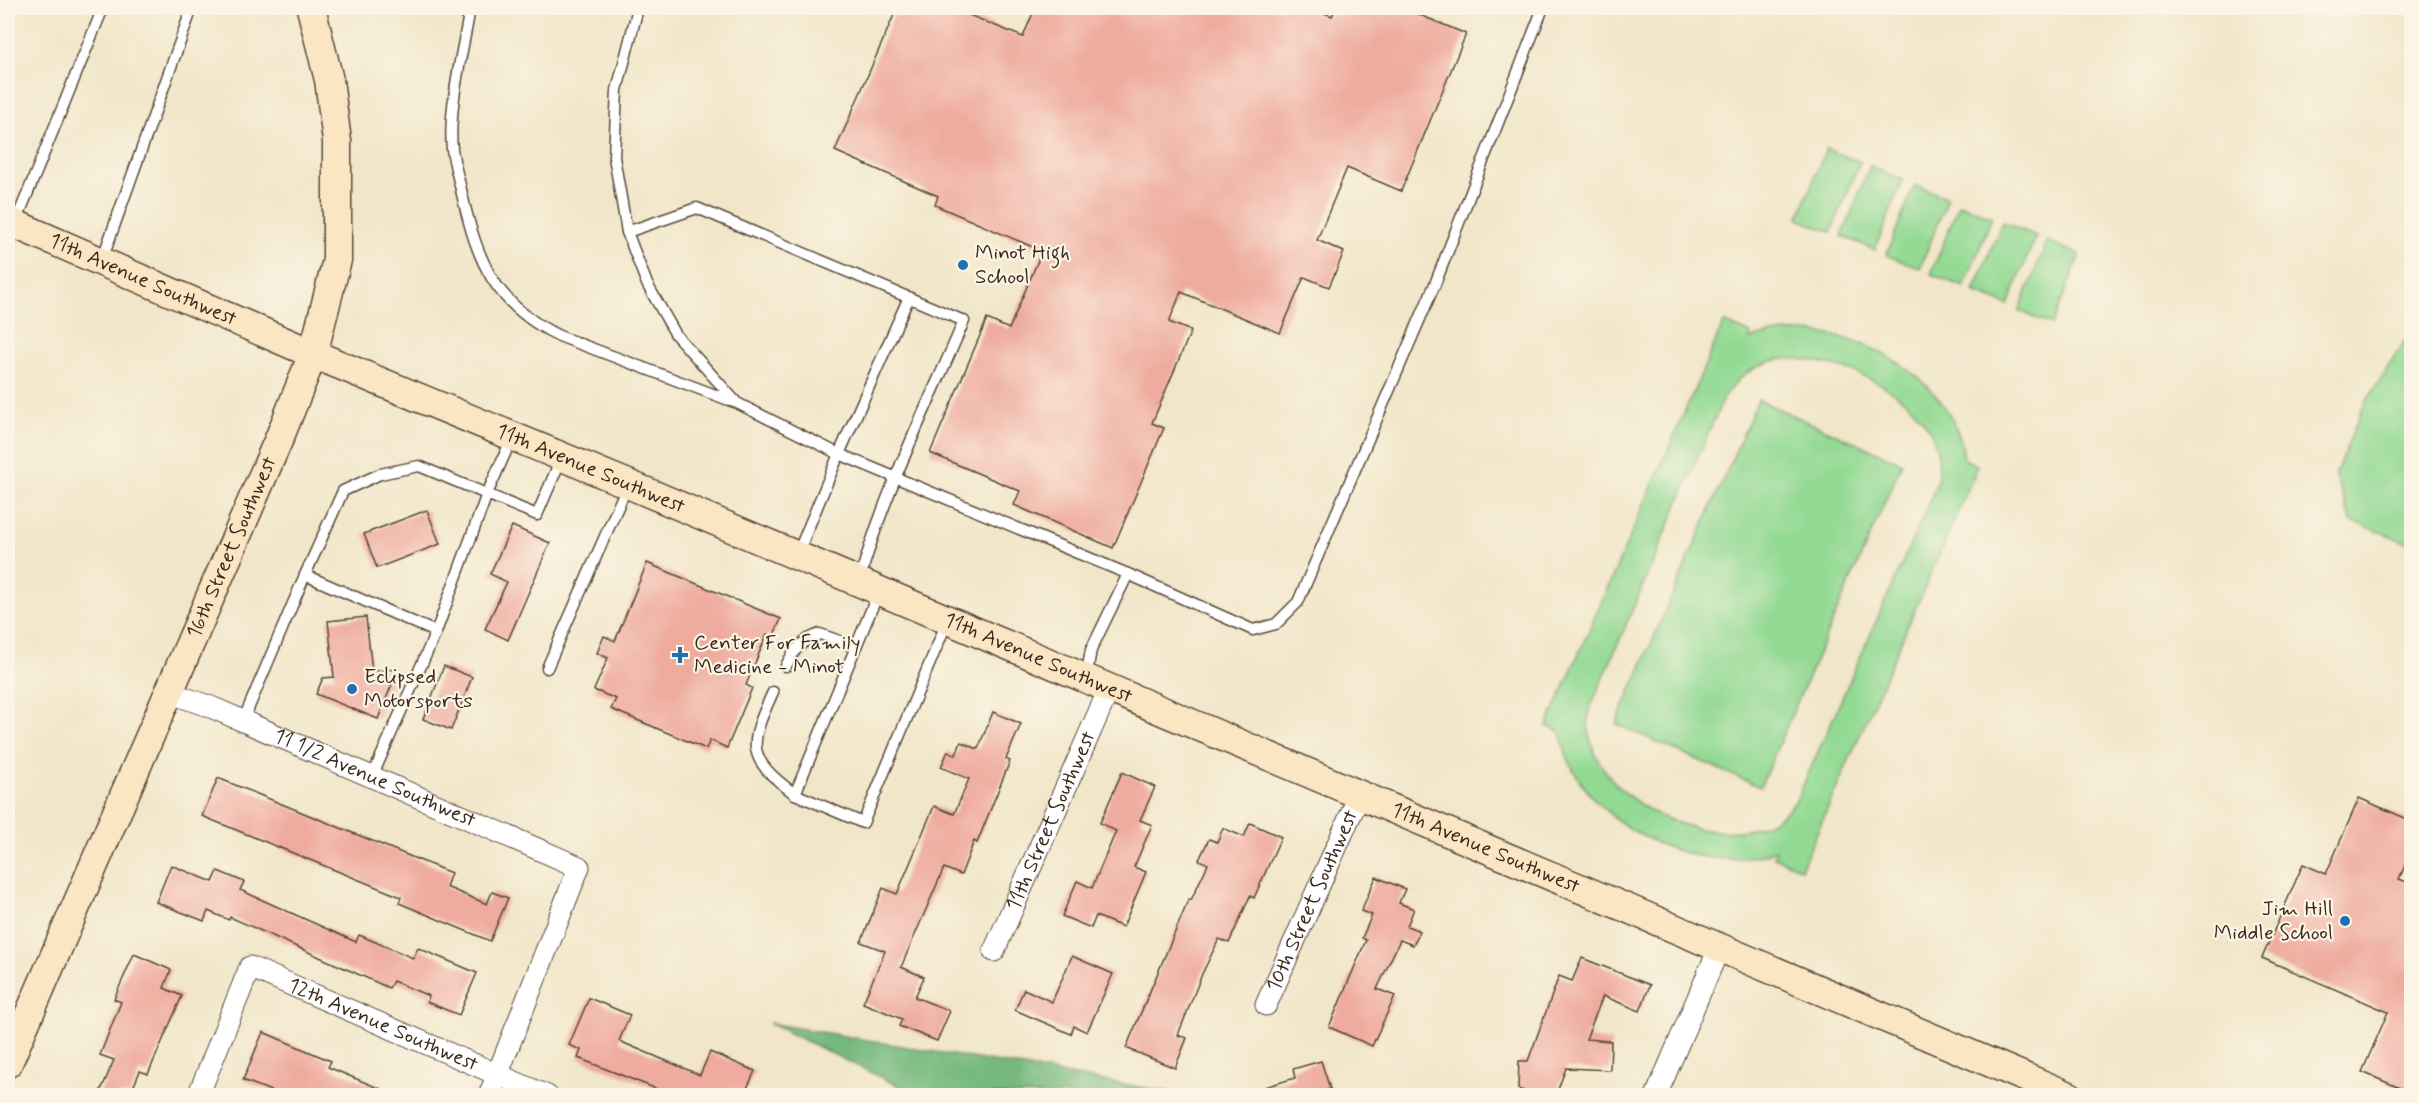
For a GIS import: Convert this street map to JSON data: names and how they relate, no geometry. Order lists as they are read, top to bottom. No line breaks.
{"streets":{"street":["11th Avenue Southwest","16th Street Southwest","11 1/2 Avenue Southwest","11th Street Southwest","10th Street Southwest","12th Avenue Southwest"]},"crossings":[["11th Avenue Southwest","16th Street Southwest"],["11th Avenue Southwest","11th Street Southwest"],["11th Avenue Southwest","10th Street Southwest"],["16th Street Southwest","11 1/2 Avenue Southwest"],["11 1/2 Avenue Southwest","12th Avenue Southwest"]],"places":{"other":["Minot High School","Eclipsed Motorsports","Jim Hill Middle School"],"health":["Center For Family Medicine - Minot"]}}
